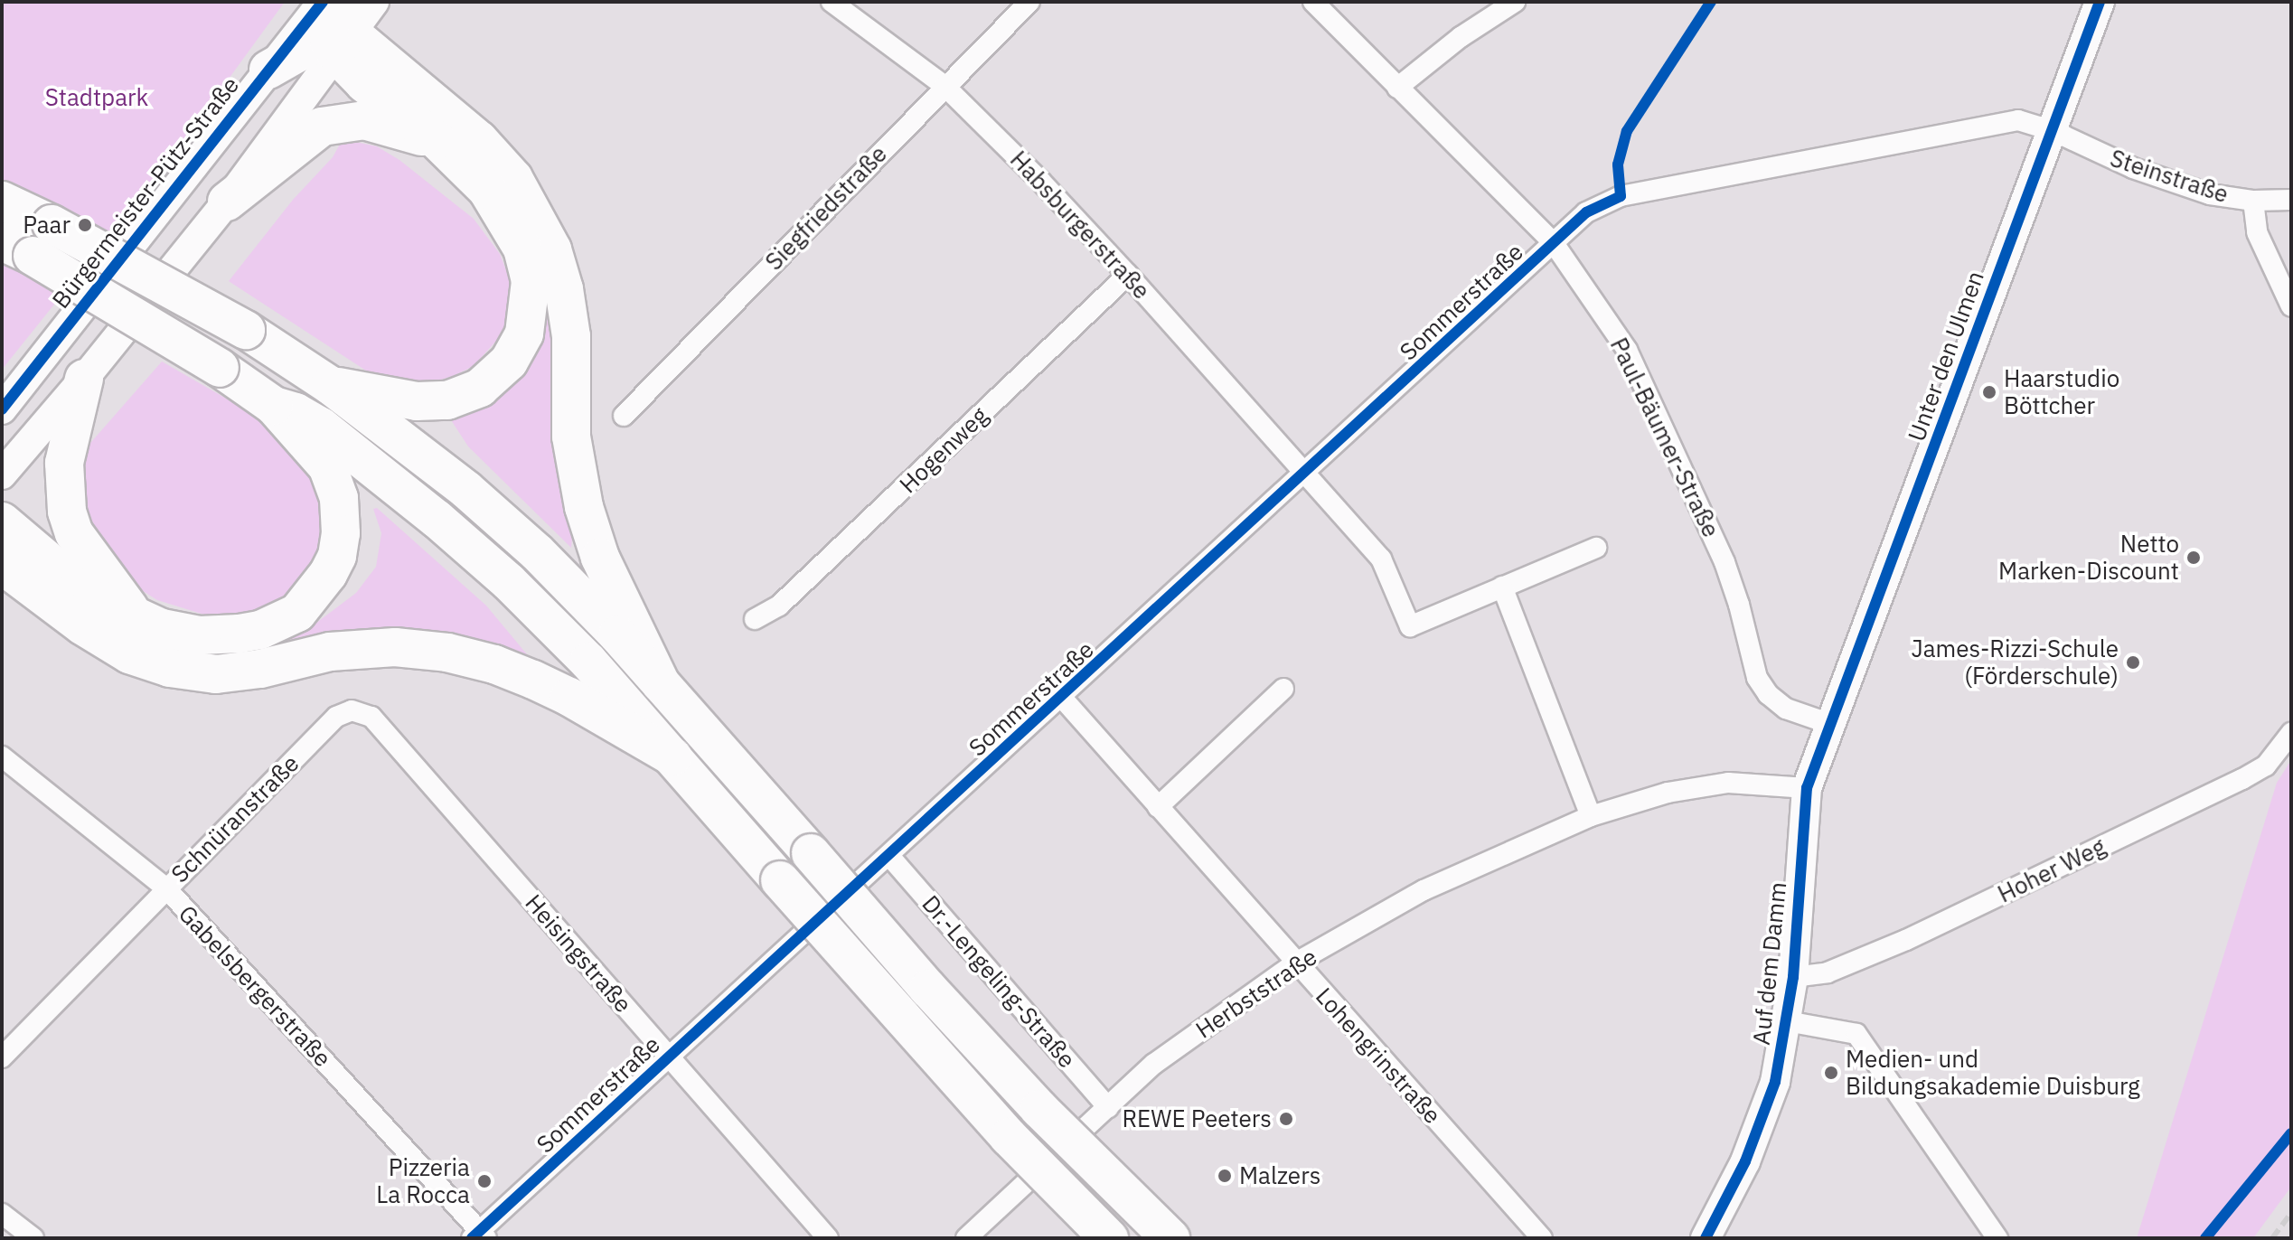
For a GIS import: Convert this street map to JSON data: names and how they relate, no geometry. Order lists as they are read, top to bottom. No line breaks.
{"streets":{"street":["Steinstraße","Bürgermeister-Pütz-Straße","Siegfriedstraße","Habsburgerstraße","Sommerstraße","Unter den Ulmen","Paul-Bäumer-Straße","Hogenweg","Schnüranstraße","Hoher Weg","Heisingstraße","Auf dem Damm","Dr.-Lengeling-Straße","Gabelsbergerstraße","Herbststraße","Lohengrinstraße"]},"crossings":[["Steinstraße","Sommerstraße"],["Steinstraße","Unter den Ulmen"],["Siegfriedstraße","Habsburgerstraße"],["Habsburgerstraße","Sommerstraße"],["Habsburgerstraße","Hogenweg"],["Sommerstraße","Unter den Ulmen"],["Sommerstraße","Paul-Bäumer-Straße"],["Sommerstraße","Heisingstraße"],["Sommerstraße","Dr.-Lengeling-Straße"],["Sommerstraße","Gabelsbergerstraße"],["Sommerstraße","Lohengrinstraße"],["Unter den Ulmen","Paul-Bäumer-Straße"],["Unter den Ulmen","Auf dem Damm"],["Paul-Bäumer-Straße","Auf dem Damm"],["Schnüranstraße","Heisingstraße"],["Schnüranstraße","Gabelsbergerstraße"],["Hoher Weg","Auf dem Damm"],["Auf dem Damm","Herbststraße"],["Dr.-Lengeling-Straße","Herbststraße"],["Herbststraße","Lohengrinstraße"]],"parks":["Stadtpark"],"places":["Paar","Haarstudio Böttcher","Netto Marken-Discount","James-Rizzi-Schule (Förderschule)","Medien- und Bildungsakademie Duisburg","REWE Peeters","Malzers","Pizzeria La Rocca"]}
